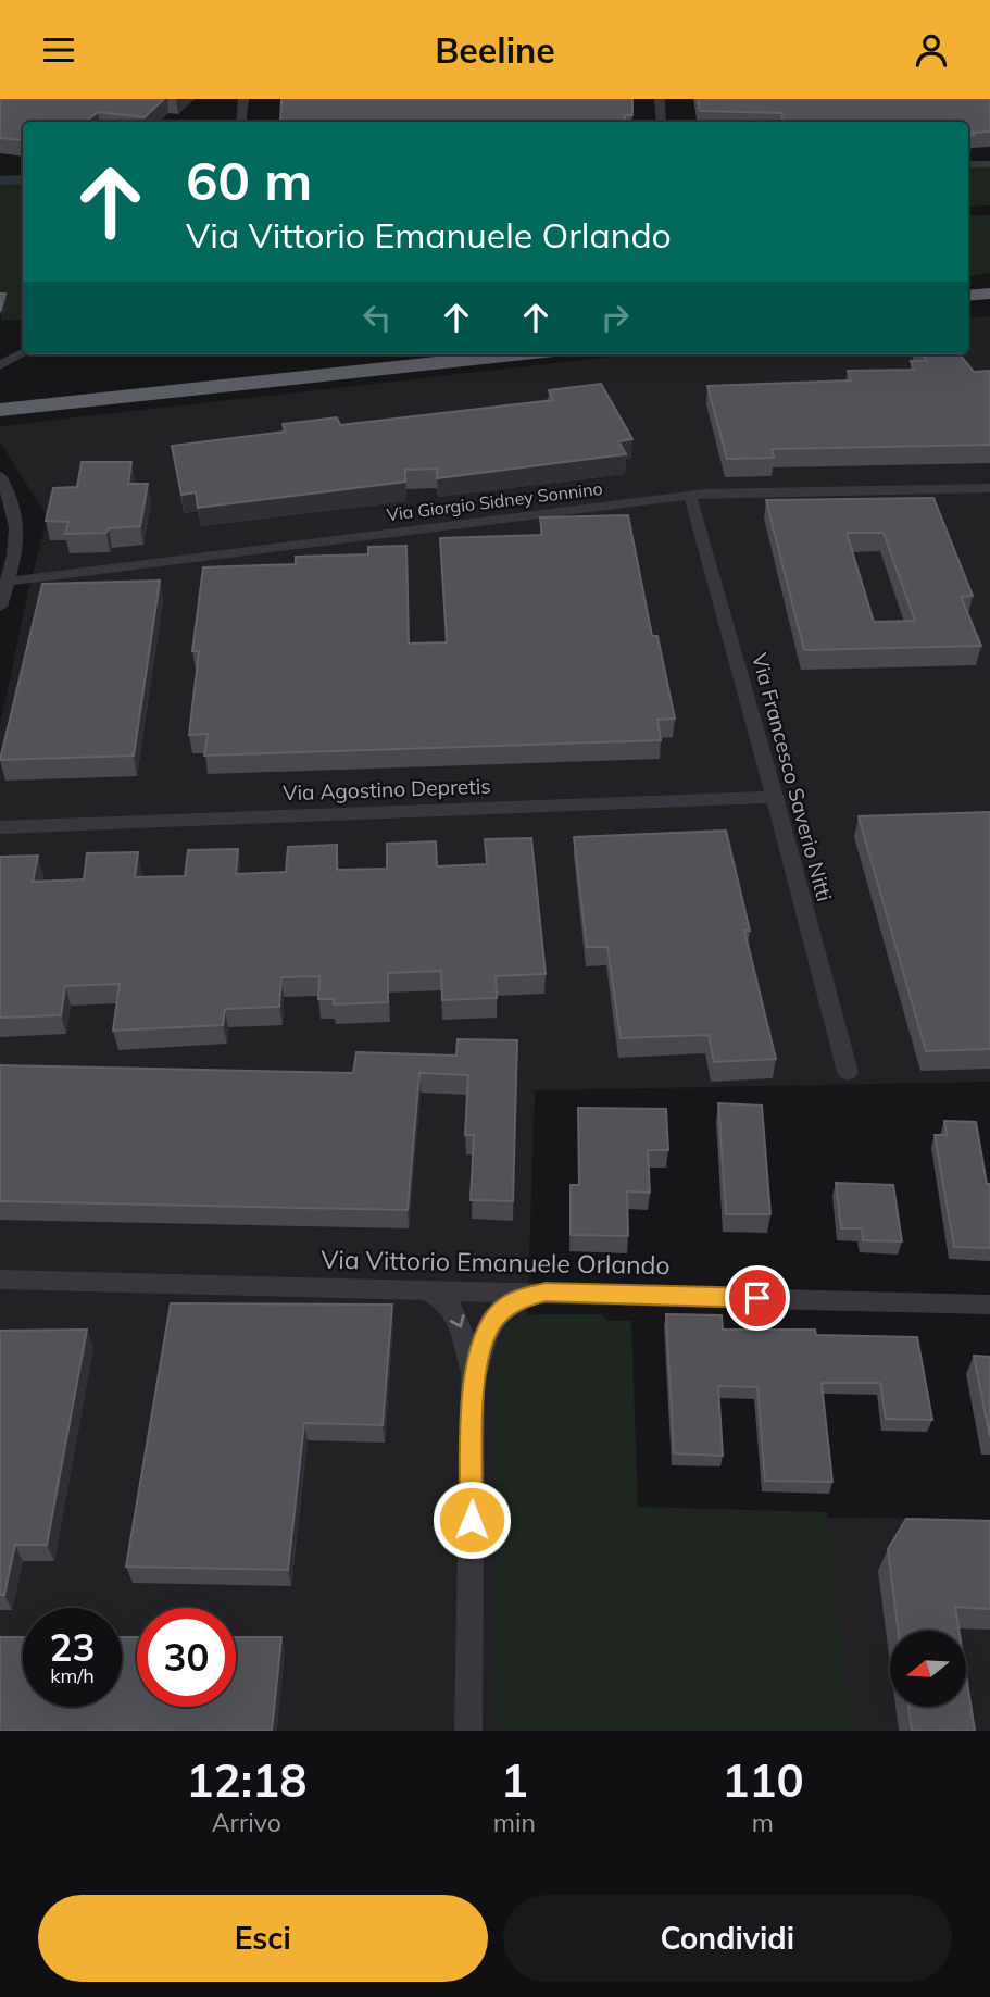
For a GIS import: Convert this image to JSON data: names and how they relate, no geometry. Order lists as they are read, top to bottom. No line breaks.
{"streets":{"street":["Via Giorgio Sidney Sonnino","Via Francesco Saverio Nitti","Via Agostino Depretis","Via Vittorio Emanuele Orlando"]},"crossings":[["Via Giorgio Sidney Sonnino","Via Francesco Saverio Nitti"],["Via Francesco Saverio Nitti","Via Agostino Depretis"]],"north":"left","page":{"header":"Beeline","turn":["60 m","Via Vittorio Emanuele Orlando"],"speed":"23 km/h","limit":"30","eta":["12:18","Arrivo","1","min","110","m"],"buttons":["Esci","Condividi"]}}
